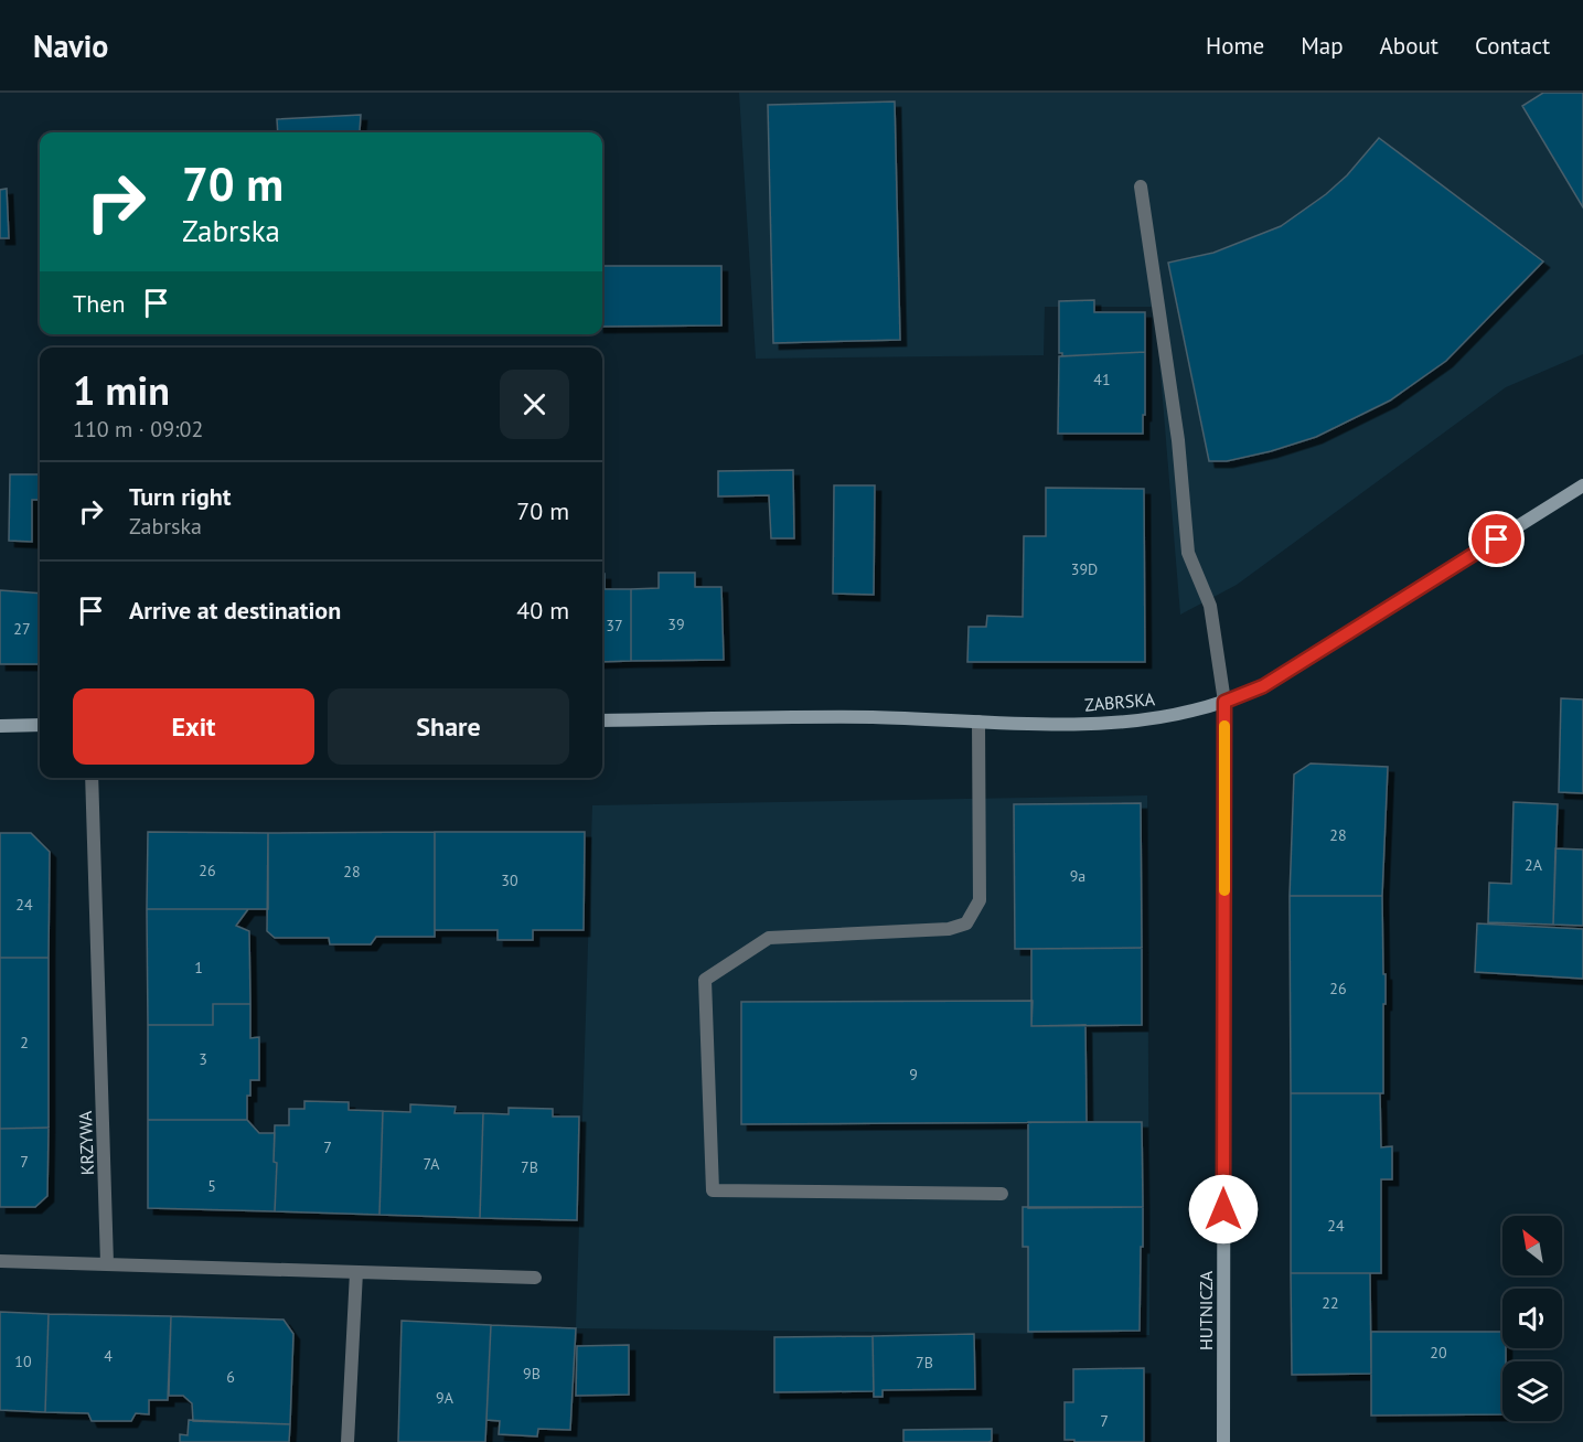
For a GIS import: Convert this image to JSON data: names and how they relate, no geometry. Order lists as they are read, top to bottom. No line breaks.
{"streets":{"street":["ZABRSKA","KRZYWA","HUTNICZA"]},"crossings":[["ZABRSKA","HUTNICZA"]],"house_numbers":["41","39D","39","37","27","28","2A","26","28","9a","30","24","1","26","2","3","9","7","7","7A","7B","5","24","22","20","4","10","7B","9B","6","9A","7"],"north":"top left","page":{"header":"Navio","nav":["Home","Map","About","Contact"],"turn":["70 m","Zabrska"],"then":"Then","heading":["1 min","110 m · 09:02"],"list":[{"name":"Turn right","note":"Zabrska","value":"70 m"},{"name":"Arrive at destination","value":"40 m"}],"buttons":["Exit","Share"]}}
